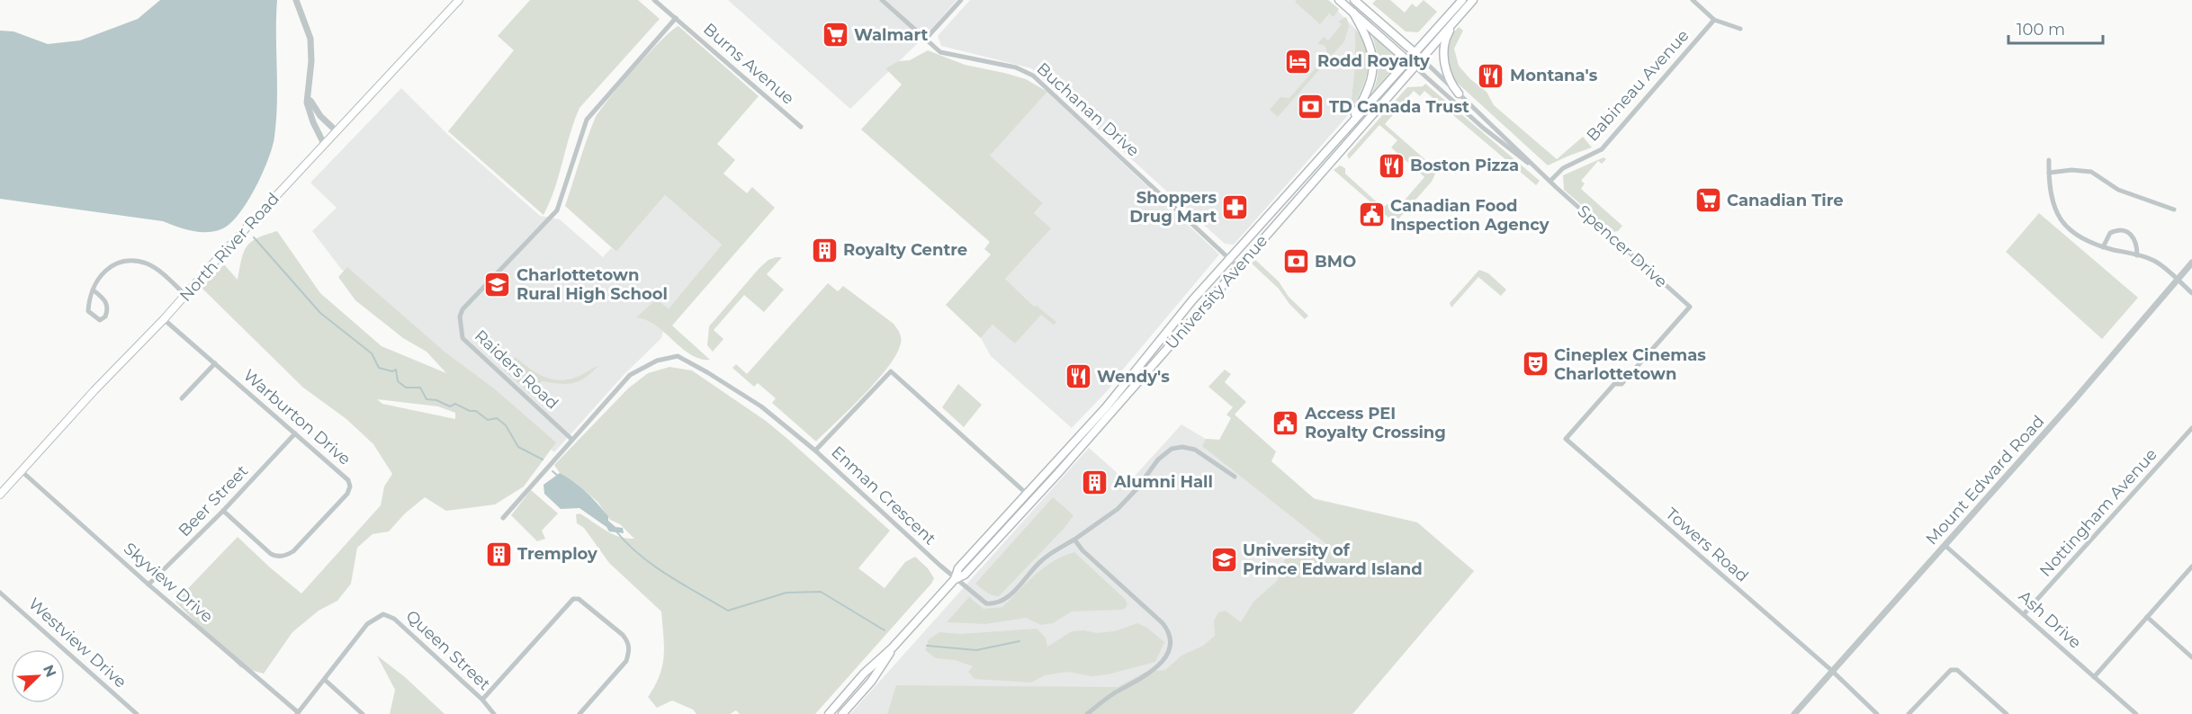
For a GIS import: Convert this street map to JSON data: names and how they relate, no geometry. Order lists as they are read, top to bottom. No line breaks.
{"streets":{"main road":["North River Road","University Avenue"],"street":["Burns Avenue","Babineau Avenue","Buchanan Drive","Spencer Drive","Raiders Road","Warburton Drive","Mount Edward Road","Enman Crescent","Beer Street","Nottingham Avenue","Towers Road","Skyview Drive","Ash Drive","Westview Drive","Queen Street"]},"crossings":[["Burns Avenue","Raiders Road"],["Babineau Avenue","Spencer Drive"],["Buchanan Drive","University Avenue"],["Spencer Drive","Towers Road"],["North River Road","Warburton Drive"],["North River Road","Skyview Drive"],["University Avenue","Enman Crescent"],["Warburton Drive","Beer Street"],["Mount Edward Road","Towers Road"],["Mount Edward Road","Ash Drive"],["Beer Street","Skyview Drive"],["Nottingham Avenue","Ash Drive"]],"places":{"supermarket":["Walmart","Canadian Tire"],"hotel":["Rodd Royalty"],"restaurant":["Montana's","Boston Pizza","Wendy's"],"bank":["TD Canada Trust","BMO"],"pharmacy":["Shoppers Drug Mart"],"public building":["Canadian Food Inspection Agency","Access PEI Royalty Crossing"],"building":["Royalty Centre","Alumni Hall","Tremploy"],"school or university":["Charlottetown Rural High School","University of Prince Edward Island"],"theatre":["Cineplex Cinemas Charlottetown"]},"scale_bar":"100 m","north":"top right"}
